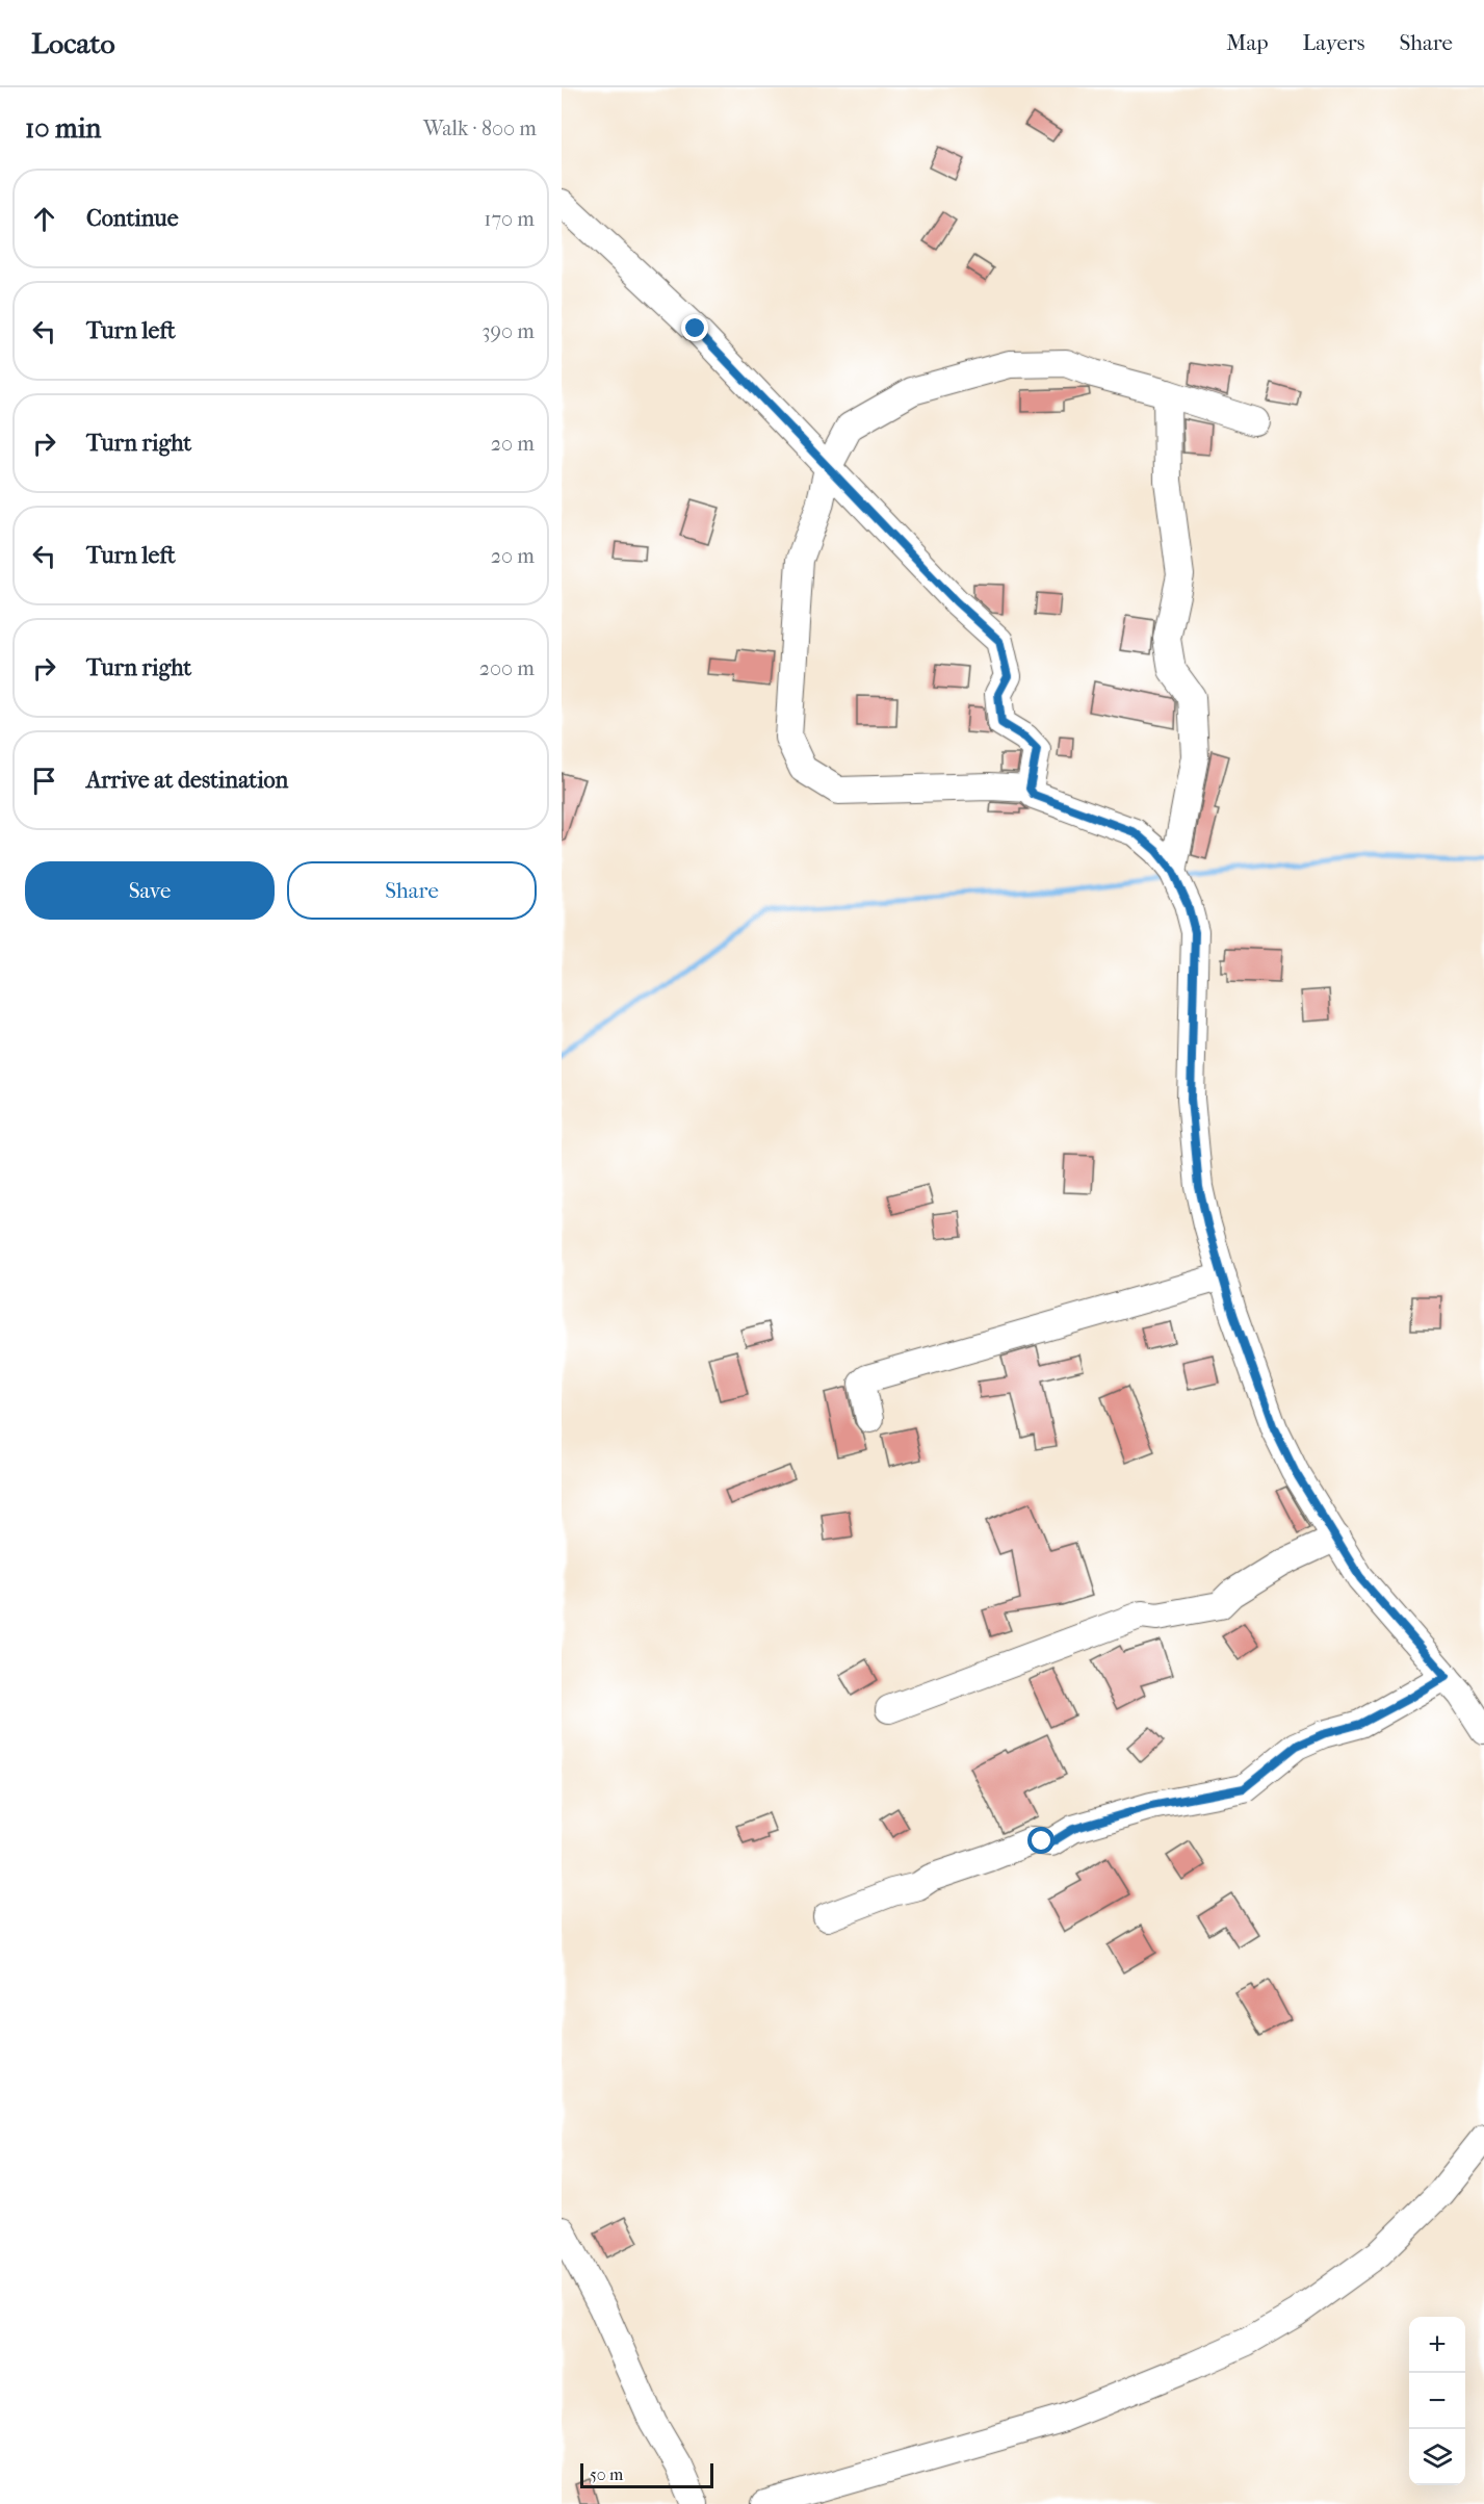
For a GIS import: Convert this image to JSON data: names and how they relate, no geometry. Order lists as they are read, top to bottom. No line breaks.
{"scale_bar":"50 m","page":{"header":"Locato","nav":["Map","Layers","Share"],"heading":["10 min","Walk · 800 m"],"list":[["Continue","170 m"],["Turn left","390 m"],["Turn right","20 m"],["Turn left","20 m"],["Turn right","200 m"],"Arrive at destination"],"buttons":["Save","Share"],"map_buttons":["+","−"],"scale":"50 m"}}
